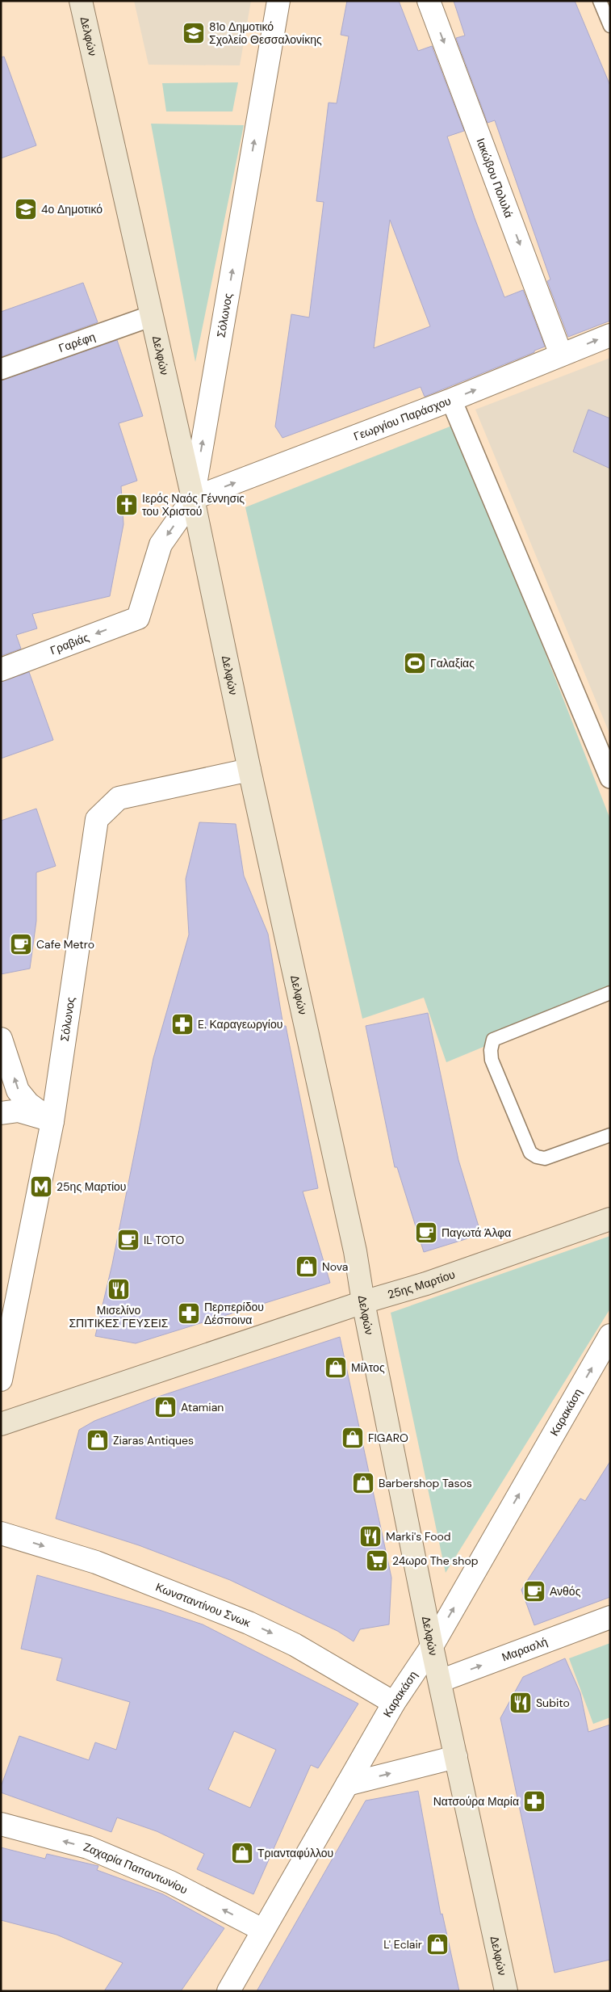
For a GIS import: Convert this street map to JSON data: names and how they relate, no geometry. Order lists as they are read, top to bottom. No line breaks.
{"streets":{"main road":["Δελφών","25ης Μαρτίου"],"street":["Ιακώβου Πολυλά","Σόλωνος","Γαρέφη","Γεωργίου Παράσχου","Γραβιάς","Καρακάση","Κωνσταντίνου Σνωκ","Μαρασλή","Ζαχαρία Παπαντωνίου"]},"crossings":[["Δελφών","Σόλωνος"],["Δελφών","Γαρέφη"],["Δελφών","Γεωργίου Παράσχου"],["Δελφών","25ης Μαρτίου"],["Δελφών","Καρακάση"],["Δελφών","Μαρασλή"],["Ιακώβου Πολυλά","Γεωργίου Παράσχου"],["Σόλωνος","Γεωργίου Παράσχου"],["Σόλωνος","Γραβιάς"],["Καρακάση","Κωνσταντίνου Σνωκ"],["Καρακάση","Ζαχαρία Παπαντωνίου"]],"one_way":["Ιακώβου Πολυλά","Γεωργίου Παράσχου","Γραβιάς","Καρακάση","Κωνσταντίνου Σνωκ","Μαρασλή","Ζαχαρία Παπαντωνίου"],"places":{"school or university":["81ο Δημοτικό Σχολείο Θεσσαλονίκης","4ο Δημοτικό"],"church":["Ιερός Ναός Γέννησις του Χριστού"],"sports":["Γαλαξίας"],"cafe":["Cafe Metro","Παγωτά Άλφα","IL TOTO","Ανθός"],"pharmacy":["E. Καραγεωργίου","Περπερίδου Δέσποινα","Νατσούρα Μαρία"],"metro station":["25ης Μαρτίου"],"shop":["Nova","Μίλτος","Atamian","FIGARO","Ziaras Antiques","Barbershop Tasos","Τριανταφύλλου","L' Eclair"],"restaurant":["Μισελίνο ΣΠΙΤΙΚΕΣ ΓΕΥΣΕΙΣ","Marki's Food","Subito"],"supermarket":["24ωρο The shop"]}}
